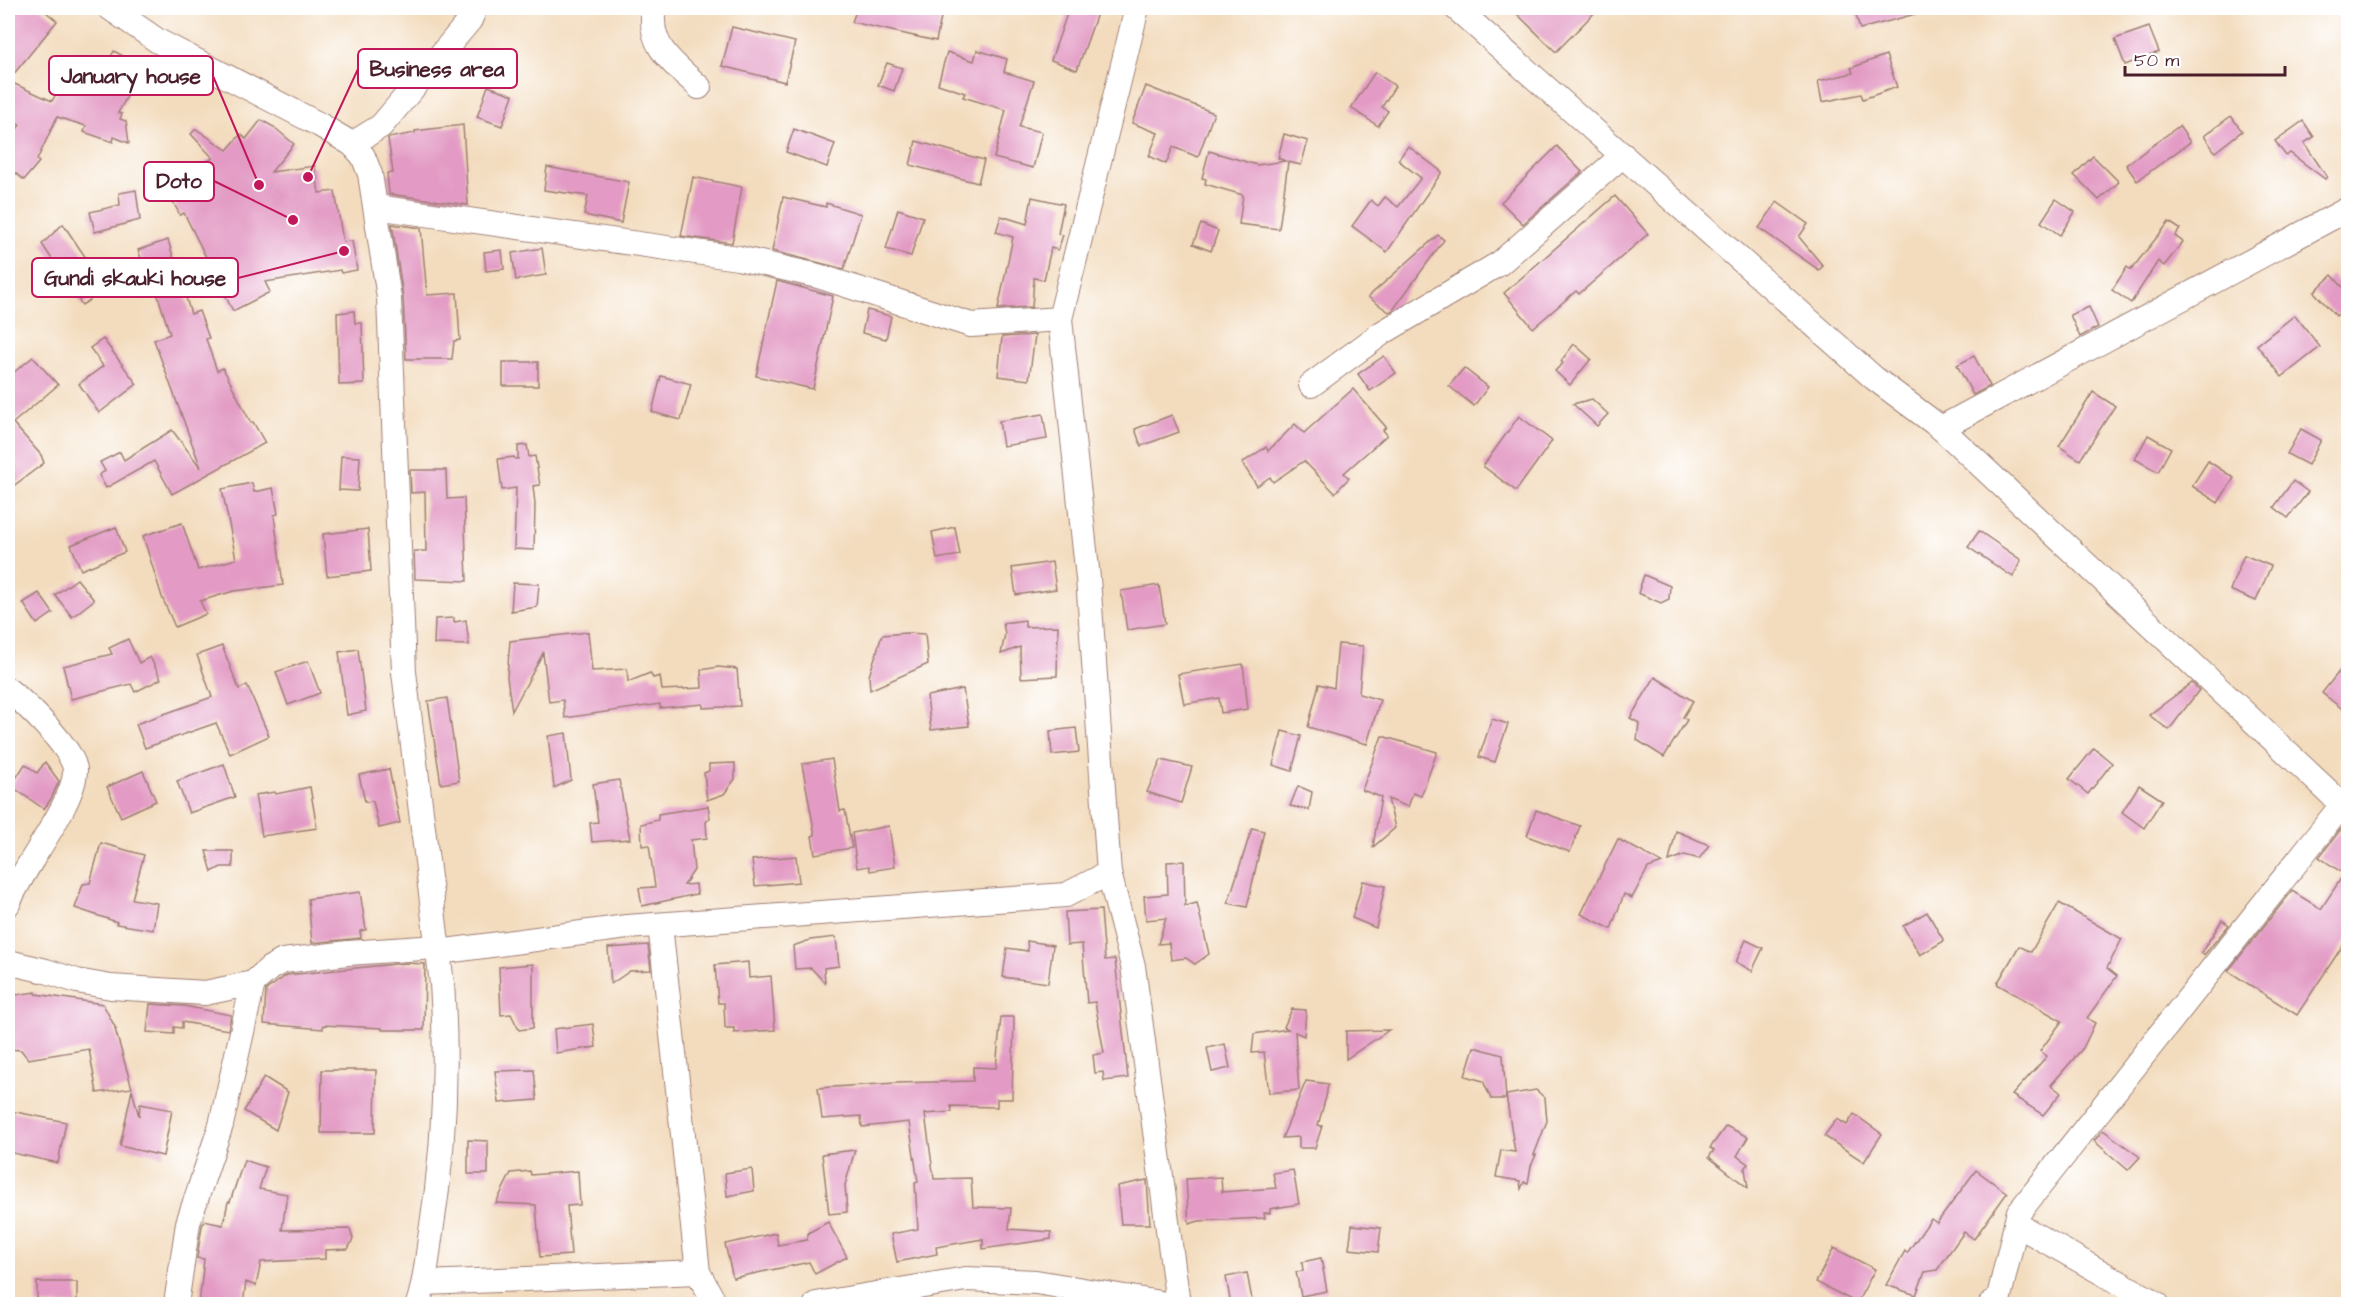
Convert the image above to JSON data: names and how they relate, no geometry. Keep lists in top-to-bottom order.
{
  "places": [
    "Business area",
    "January house",
    "Doto",
    "Gundi skauki house"
  ],
  "scale_bar": "50 m"
}
